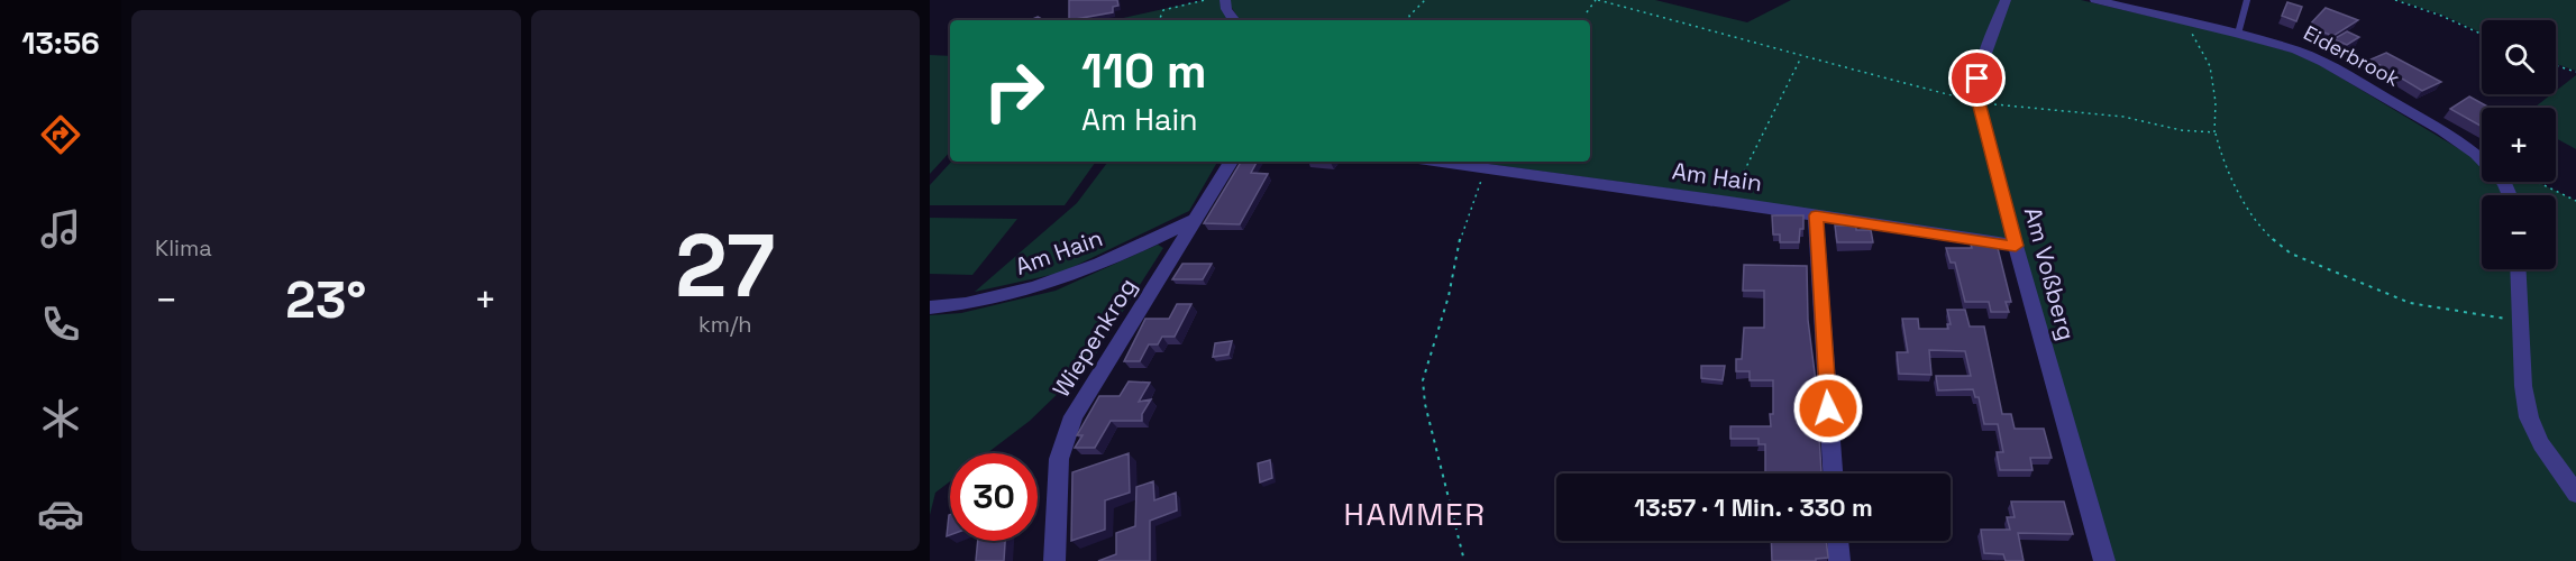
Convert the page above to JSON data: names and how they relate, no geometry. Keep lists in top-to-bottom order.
{
  "streets": {
    "street": [
      "Eiderbrook",
      "Am Hain",
      "Am Voßberg",
      "Wiepenkrog"
    ]
  },
  "crossings": [
    ["Am Hain", "Am Voßberg"],
    ["Am Hain", "Wiepenkrog"]
  ],
  "districts": ["HAMMER"],
  "page": {
    "tabs": "13:56",
    "tile": [
      "Klima",
      ["27", "km/h"]
    ],
    "map_buttons": ["+", "−"],
    "turn": ["110 m", "Am Hain"],
    "heat": ["−", "23°", "+"],
    "limit": "30",
    "trip": "13:57 · 1 Min. · 330 m"
  }
}
